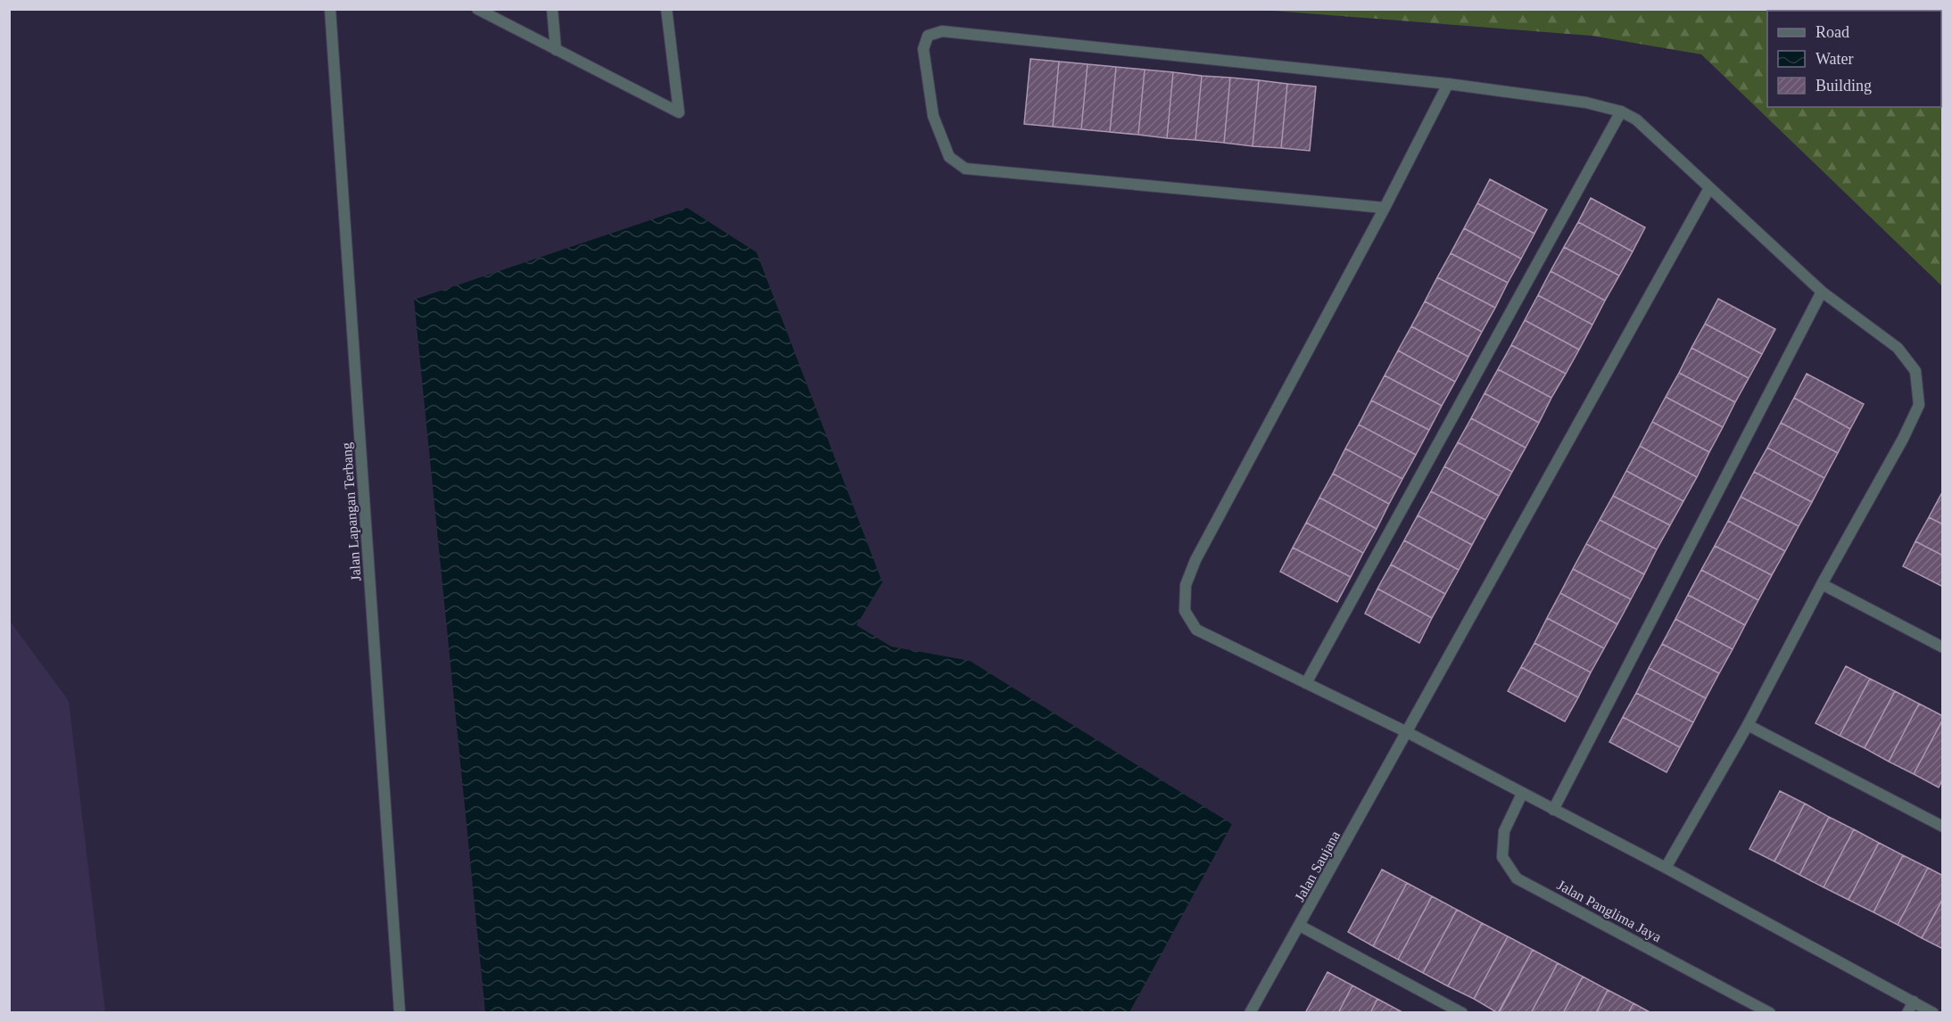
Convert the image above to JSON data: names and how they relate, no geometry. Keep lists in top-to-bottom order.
{
  "streets": {
    "street": ["Jalan Lapangan Terbang", "Jalan Saujana", "Jalan Panglima Jaya"]
  },
  "legend": ["Road", "Water", "Building"]
}
